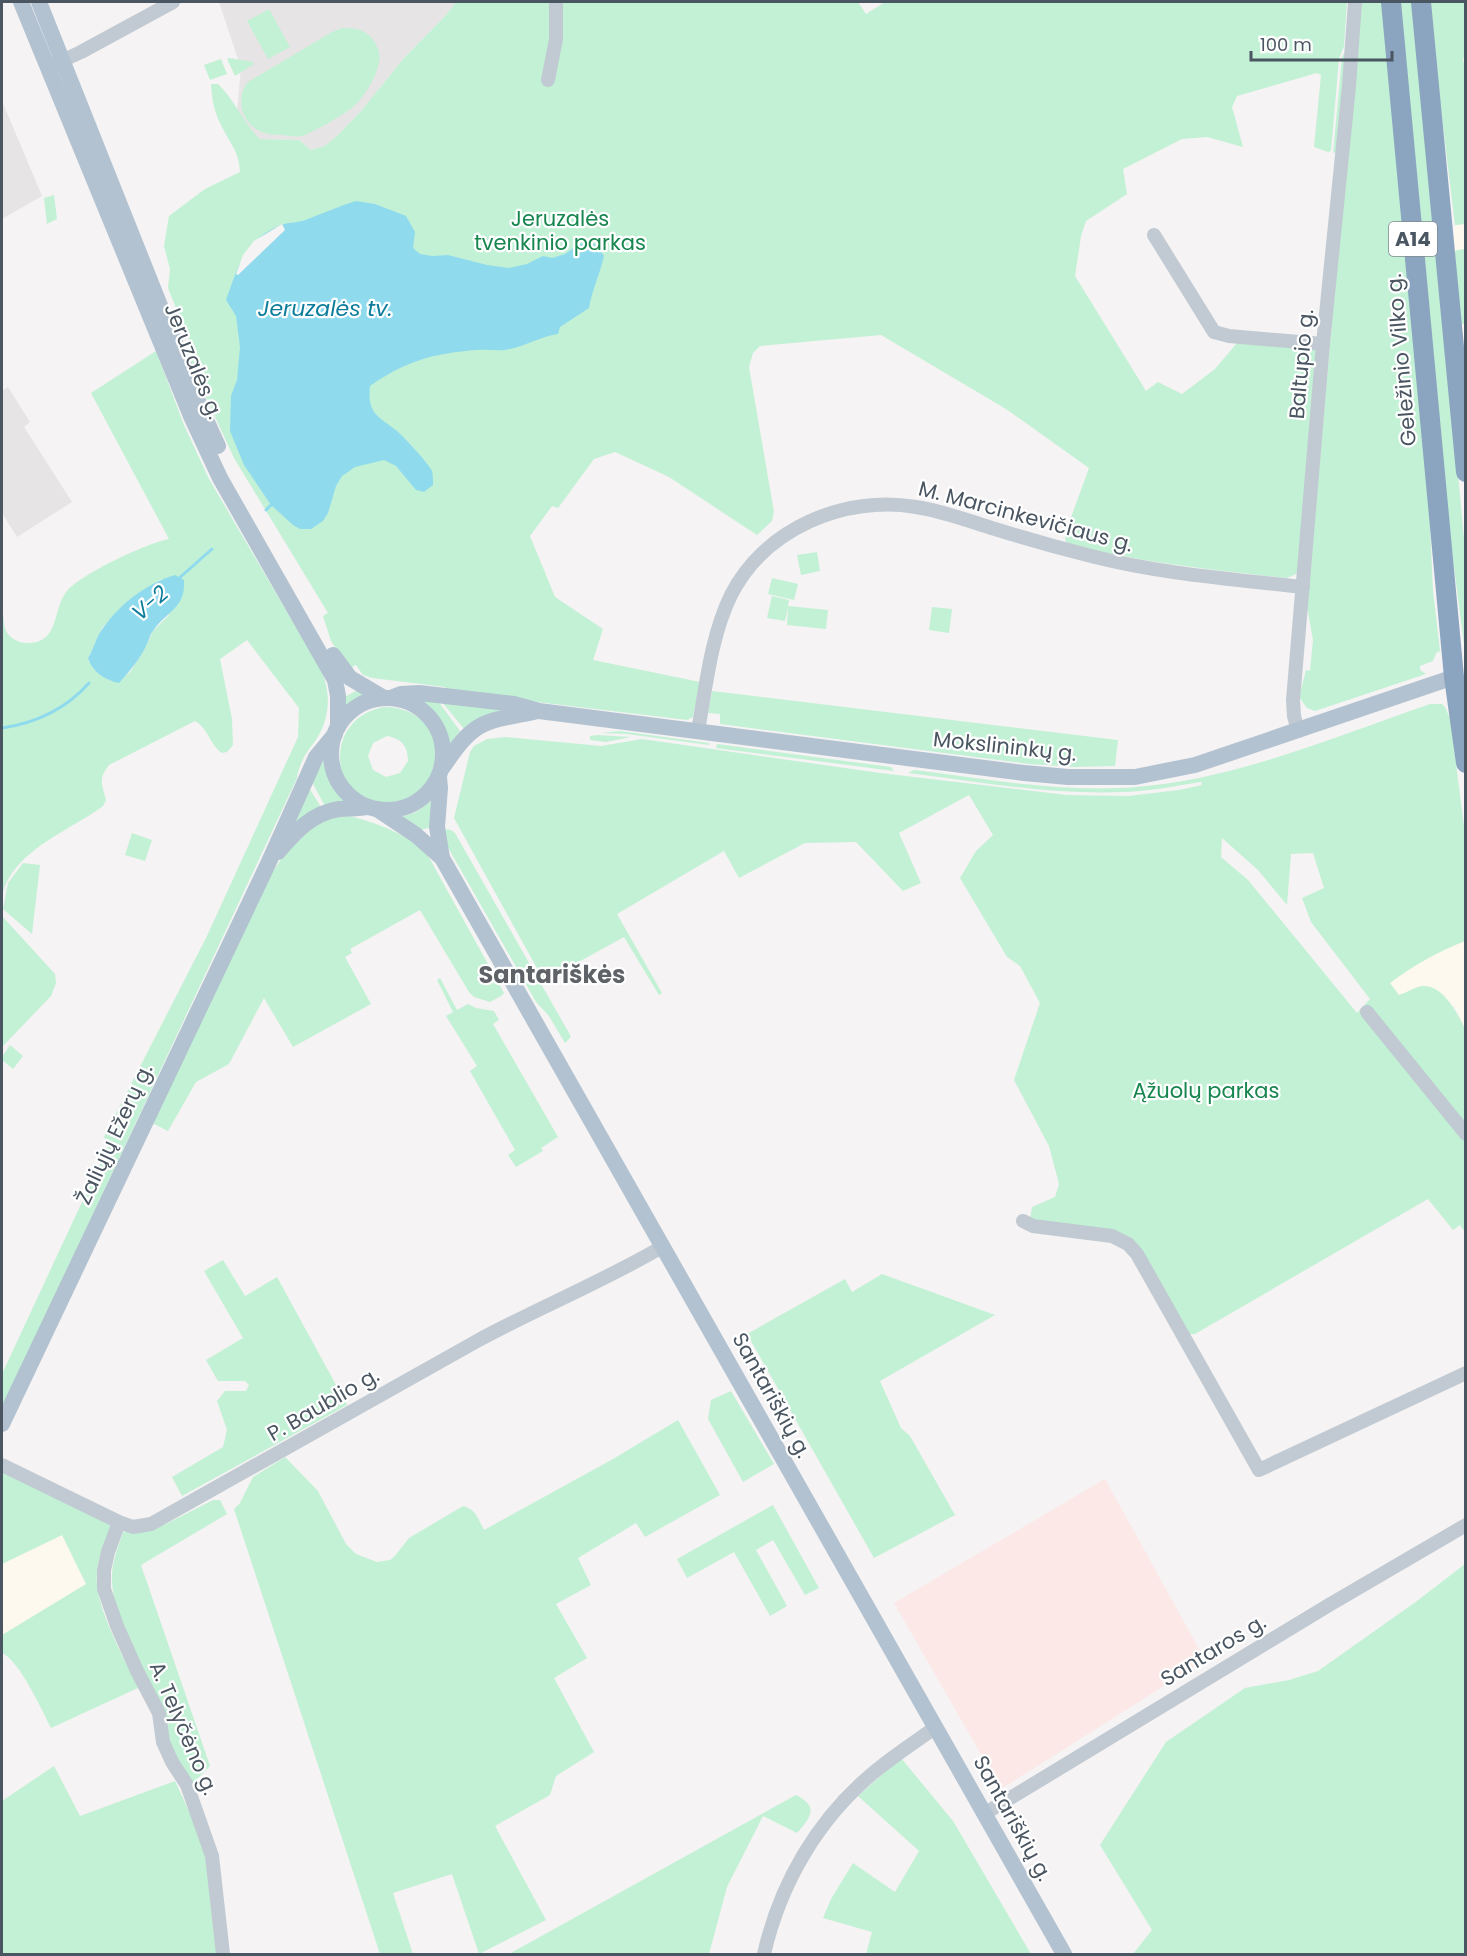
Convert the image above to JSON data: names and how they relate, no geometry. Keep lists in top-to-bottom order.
{
  "streets": {
    "highway": ["A14", "Geležinio Vilko g."],
    "main road": [
      "Jeruzalės g.",
      "Mokslininkų g.",
      "Žaliųjų Ežerų g.",
      "Santariškių g."
    ],
    "street": [
      "Baltupio g.",
      "M. Marcinkevičiaus g.",
      "P. Baublio g.",
      "Santaros g.",
      "A. Telyčėno g."
    ]
  },
  "crossings": [
    ["A14", "Geležinio Vilko g."],
    ["A14", "Mokslininkų g."],
    ["Geležinio Vilko g.", "Mokslininkų g."],
    ["Jeruzalės g.", "Mokslininkų g."],
    ["Jeruzalės g.", "Žaliųjų Ežerų g."],
    ["Jeruzalės g.", "Santariškių g."],
    ["Baltupio g.", "M. Marcinkevičiaus g."],
    ["Baltupio g.", "Mokslininkų g."],
    ["M. Marcinkevičiaus g.", "Mokslininkų g."],
    ["Mokslininkų g.", "Žaliųjų Ežerų g."],
    ["Mokslininkų g.", "Santariškių g."],
    ["Žaliųjų Ežerų g.", "Santariškių g."],
    ["Santariškių g.", "P. Baublio g."],
    ["Santariškių g.", "Santaros g."],
    ["P. Baublio g.", "A. Telyčėno g."]
  ],
  "districts": ["Santariškės"],
  "water": ["Jeruzalės tv.", "V-2"],
  "parks": ["Jeruzalės tvenkinio parkas", "Ąžuolų parkas"],
  "scale_bar": "100 m"
}
